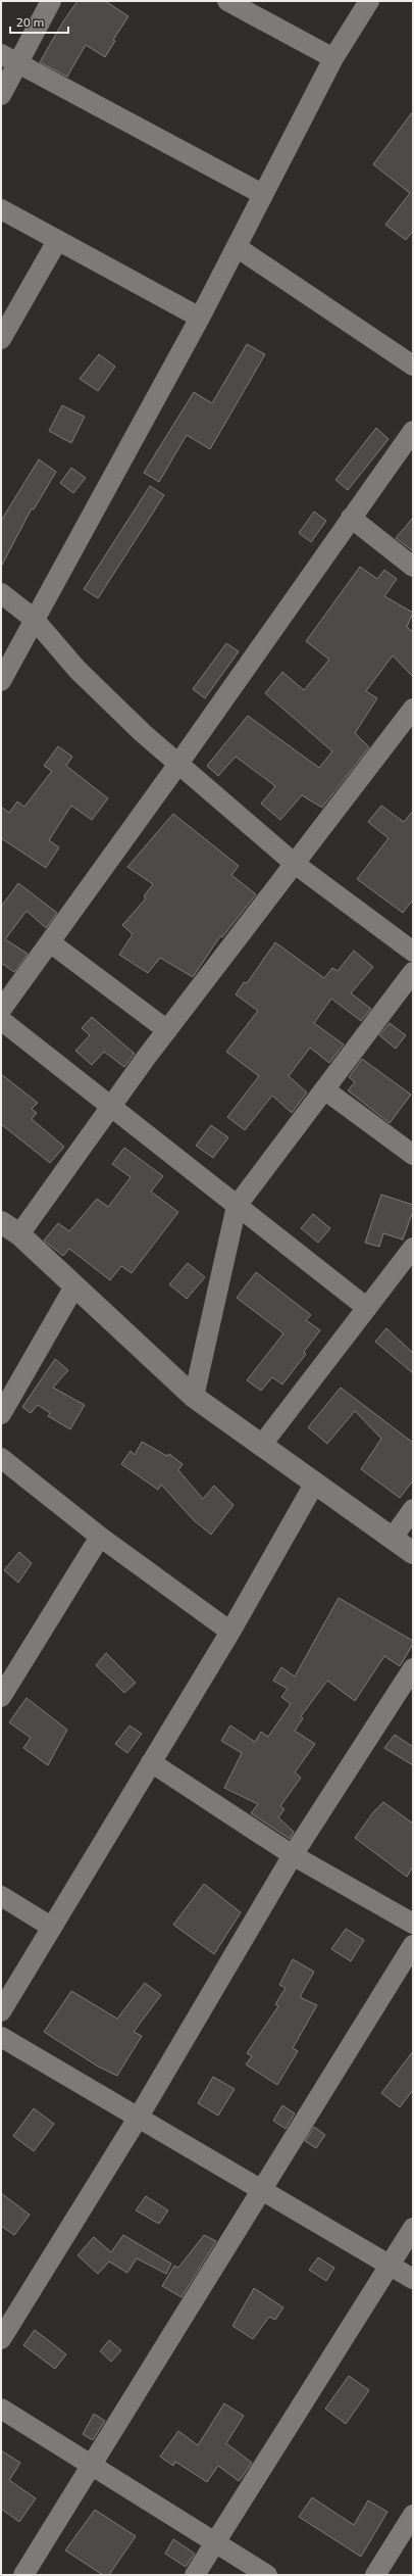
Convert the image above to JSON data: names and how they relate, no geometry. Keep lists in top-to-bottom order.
{
  "scale_bar": "20 m"
}
